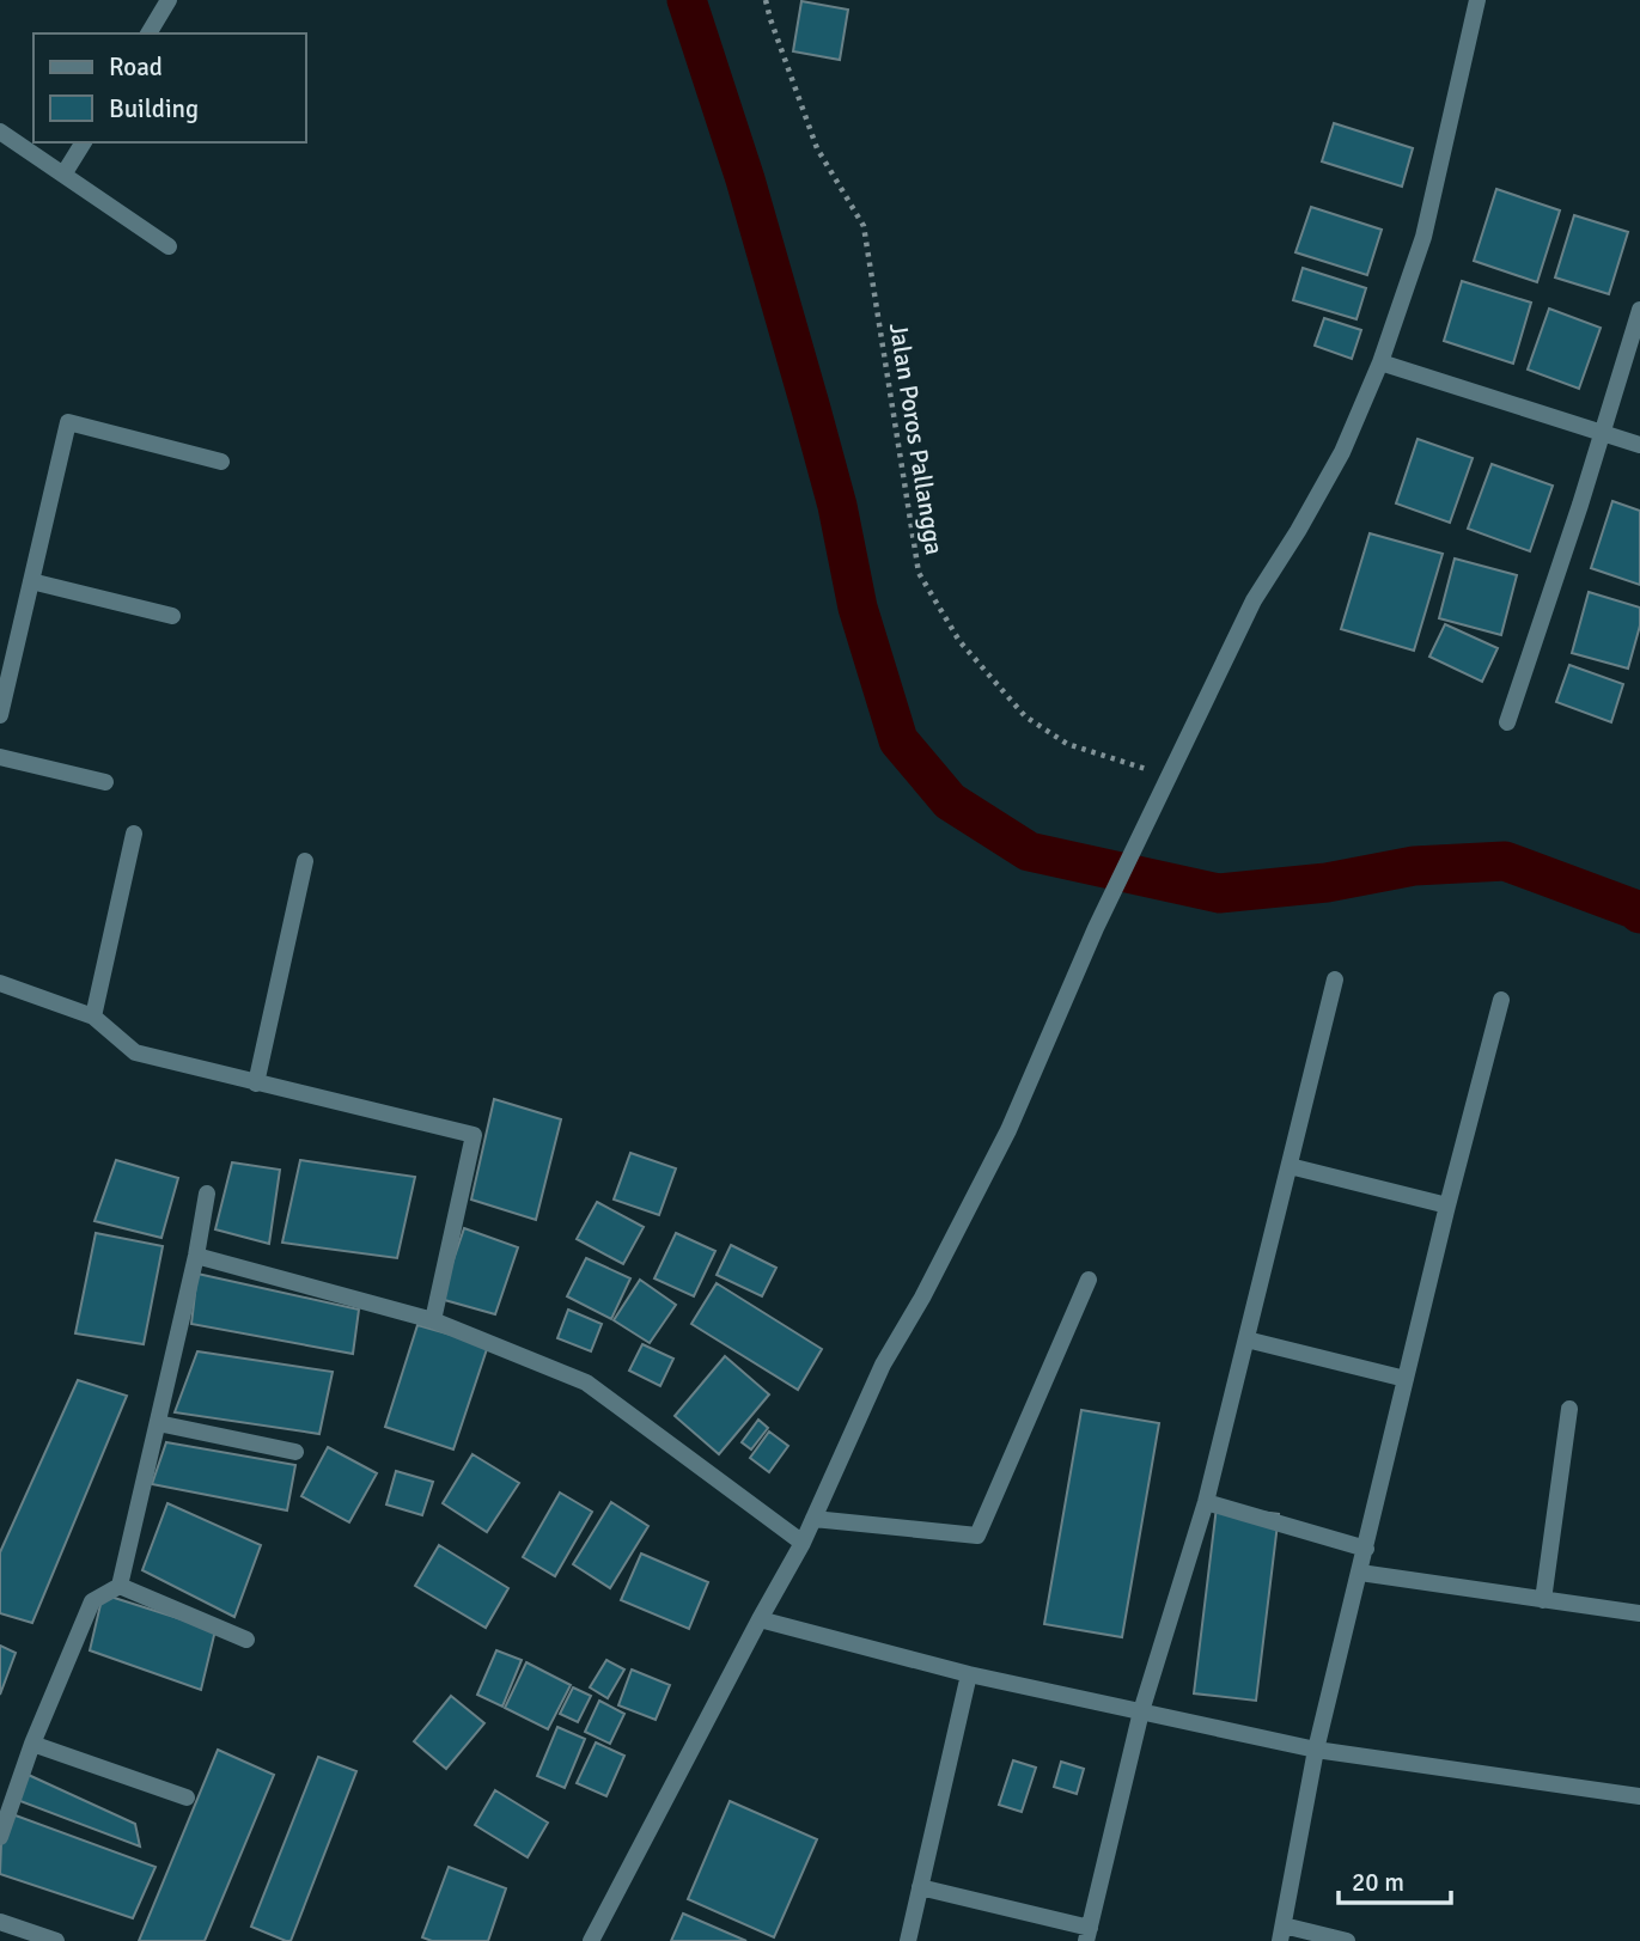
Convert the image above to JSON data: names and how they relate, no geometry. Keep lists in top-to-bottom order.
{
  "streets": {
    "path": ["Jalan Poros Pallangga"]
  },
  "legend": ["Road", "Building"],
  "scale_bar": "20 m"
}
